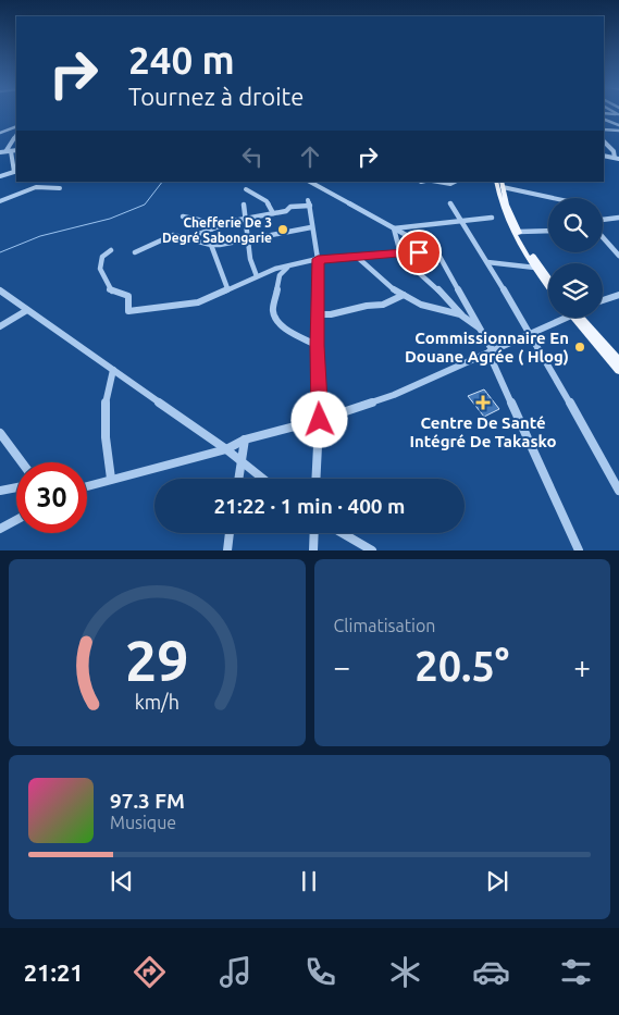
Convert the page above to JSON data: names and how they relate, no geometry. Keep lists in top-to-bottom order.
{
  "places": {
    "other": ["Chefferie De 3 Degré Sabongarie", "Commissionnaire En Douane Agrée ( Hlog)"],
    "health": ["Centre De Santé Intégré De Takasko"]
  },
  "page": {
    "turn": ["240 m", "Tournez à droite"],
    "limit": "30",
    "trip": "21:22 · 1 min · 400 m",
    "tile": "Climatisation",
    "heat": ["−", "20.5°", "+"],
    "song": ["97.3 FM", "Musique"],
    "tabs": "21:21",
    "gauge": ["29", "km/h"]
  }
}
